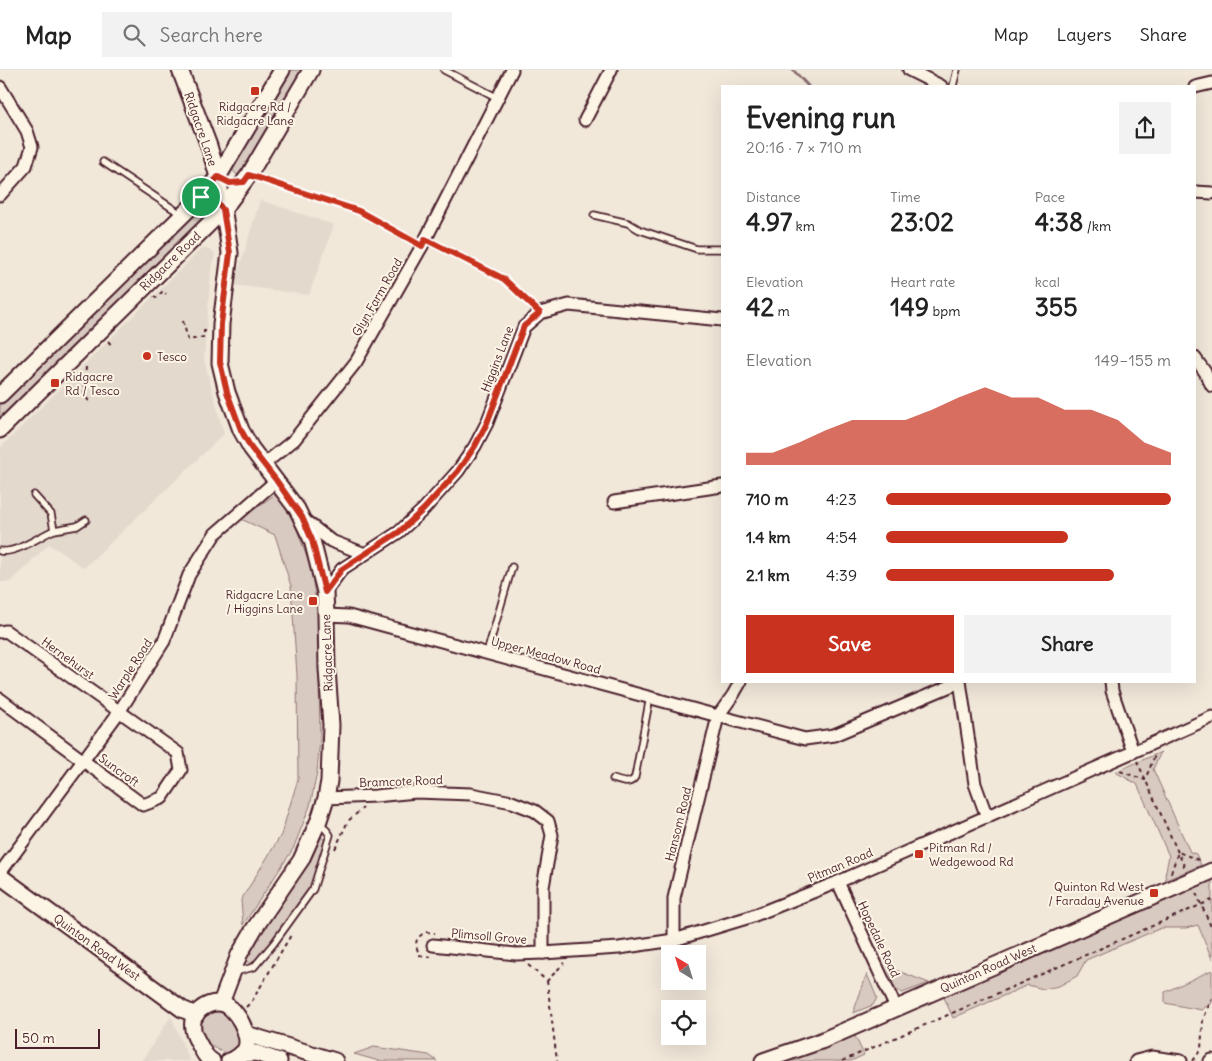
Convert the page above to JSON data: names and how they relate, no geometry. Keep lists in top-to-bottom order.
{
  "streets": {
    "street": [
      "Ridgacre Lane",
      "Ridgacre Road",
      "Glyn Farm Road",
      "Higgins Lane",
      "Upper Meadow Road",
      "Hernehurst",
      "Warple Road",
      "Suncroft",
      "Bramcote Road",
      "Hansom Road",
      "Pitman Road",
      "Plimsoll Grove",
      "Hopedale Road",
      "Quinton Road West"
    ]
  },
  "crossings": [
    ["Ridgacre Lane", "Ridgacre Road"],
    ["Ridgacre Lane", "Glyn Farm Road"],
    ["Ridgacre Lane", "Higgins Lane"],
    ["Ridgacre Lane", "Upper Meadow Road"],
    ["Ridgacre Lane", "Warple Road"],
    ["Ridgacre Lane", "Bramcote Road"],
    ["Upper Meadow Road", "Hansom Road"],
    ["Hernehurst", "Warple Road"],
    ["Hernehurst", "Suncroft"],
    ["Warple Road", "Suncroft"],
    ["Warple Road", "Quinton Road West"],
    ["Bramcote Road", "Pitman Road"],
    ["Bramcote Road", "Plimsoll Grove"],
    ["Hansom Road", "Pitman Road"],
    ["Pitman Road", "Plimsoll Grove"],
    ["Pitman Road", "Hopedale Road"],
    ["Hopedale Road", "Quinton Road West"]
  ],
  "places": {
    "transit": [
      "Ridgacre Rd / Ridgacre Lane",
      "Ridgacre Rd / Tesco",
      "Ridgacre Lane / Higgins Lane",
      "Pitman Rd / Wedgewood Rd",
      "Quinton Rd West / Faraday Avenue"
    ],
    "other": ["Tesco"]
  },
  "scale_bar": "50 m",
  "north": "top left",
  "page": {
    "header": "Map",
    "search": "Search here",
    "nav": ["Map", "Layers", "Share"],
    "heading": ["Evening run", "20:16 · 7 × 710 m"],
    "stats": [
      ["Distance", "4.97 km"],
      ["Time", "23:02"],
      ["Pace", "4:38 /km"],
      ["Elevation", "42 m"],
      ["Heart rate", "149 bpm"],
      ["kcal", "355"]
    ],
    "chart": ["Elevation", "149–155 m"],
    "list": [
      {
        "name": "710 m",
        "note": "4:23"
      },
      {
        "name": "1.4 km",
        "note": "4:54"
      },
      {
        "name": "2.1 km",
        "note": "4:39"
      }
    ],
    "buttons": ["Save", "Share"],
    "scale": "50 m"
  }
}
